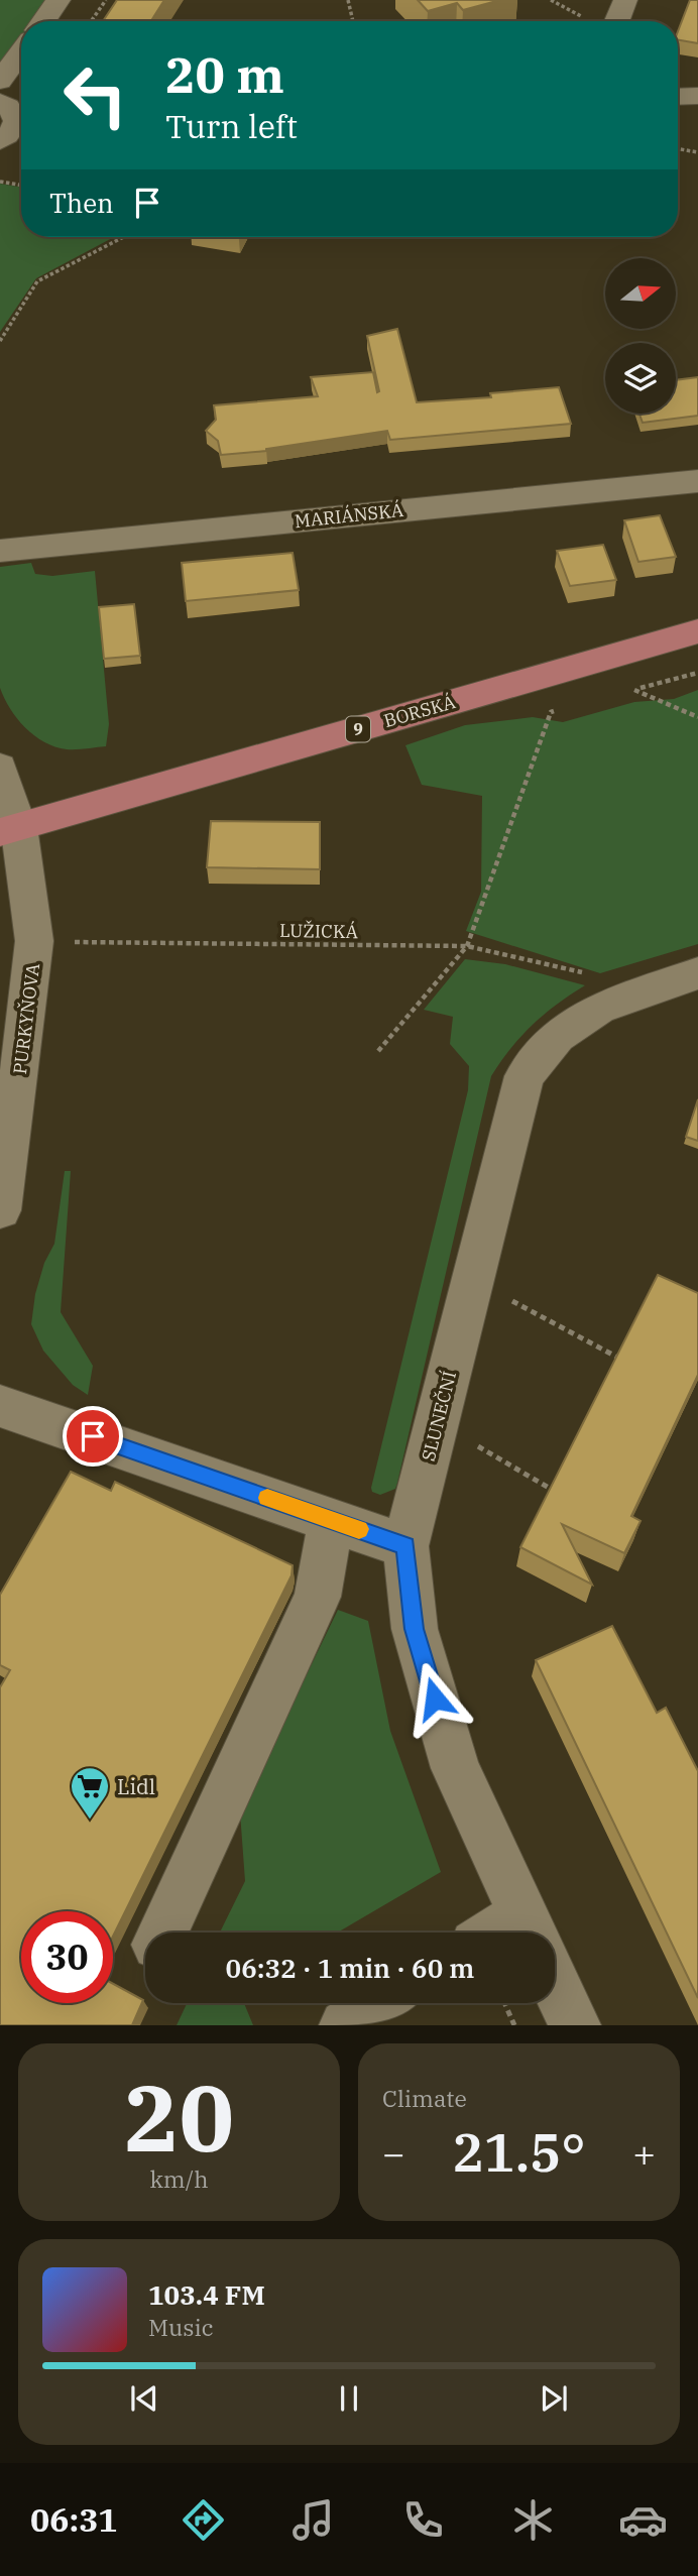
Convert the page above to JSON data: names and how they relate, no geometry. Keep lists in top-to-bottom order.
{
  "streets": {
    "main road": ["BORSKÁ", "9"],
    "street": ["MARIÁNSKÁ", "PURKYŇOVA", "SLUNEČNÍ"],
    "path": ["LUŽICKÁ"]
  },
  "crossings": [
    ["BORSKÁ", "PURKYŇOVA"],
    ["LUŽICKÁ", "PURKYŇOVA"]
  ],
  "places": {
    "supermarket": ["Lidl"]
  },
  "north": "right",
  "page": {
    "turn": ["20 m", "Turn left"],
    "then": "Then",
    "limit": "30",
    "trip": "06:32 · 1 min · 60 m",
    "tile": [
      ["20", "km/h"],
      "Climate"
    ],
    "heat": ["−", "21.5°", "+"],
    "song": ["103.4 FM", "Music"],
    "tabs": "06:31"
  }
}
